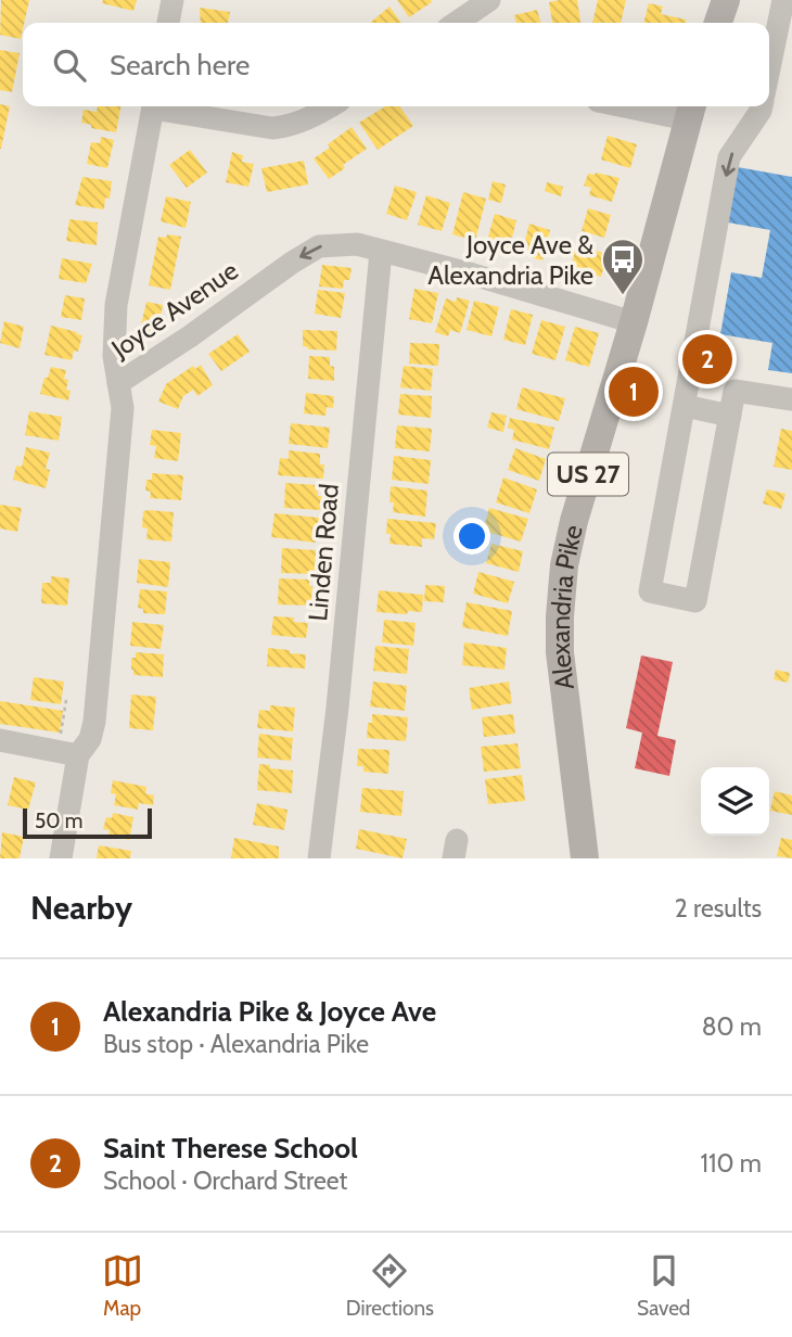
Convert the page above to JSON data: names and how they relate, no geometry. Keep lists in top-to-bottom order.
{
  "streets": {
    "main road": ["US 27", "Alexandria Pike"],
    "street": ["Joyce Avenue", "Linden Road"]
  },
  "crossings": [
    ["Joyce Avenue", "Linden Road"],
    ["Joyce Avenue", "Alexandria Pike"]
  ],
  "places": {
    "bus stop": ["Joyce Ave & Alexandria Pike"]
  },
  "scale_bar": "50 m",
  "page": {
    "search": "Search here",
    "pins": ["2", "1"],
    "scale": "50 m",
    "heading": ["Nearby", "2 results"],
    "list": [
      {
        "mark": "1",
        "name": "Alexandria Pike & Joyce Ave",
        "note": "Bus stop · Alexandria Pike",
        "value": "80 m"
      },
      {
        "mark": "2",
        "name": "Saint Therese School",
        "note": "School · Orchard Street",
        "value": "110 m"
      }
    ],
    "nav": ["Map", "Directions", "Saved"]
  }
}
